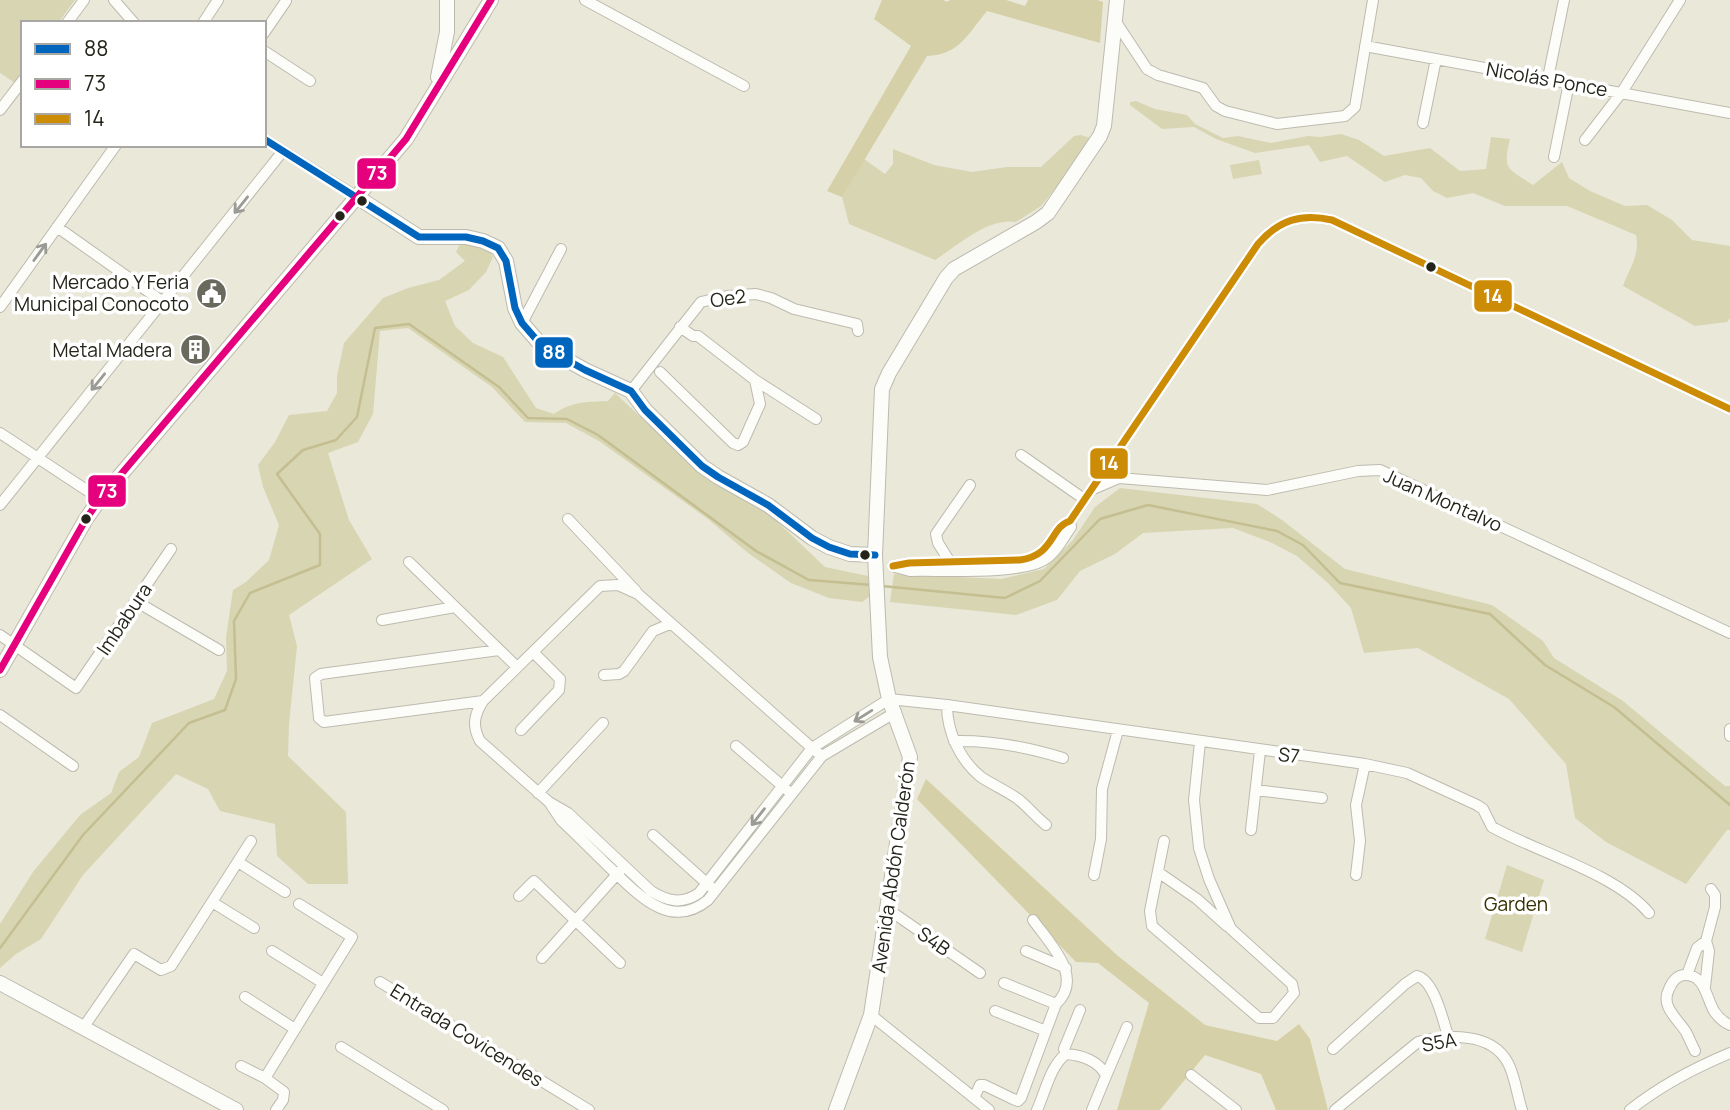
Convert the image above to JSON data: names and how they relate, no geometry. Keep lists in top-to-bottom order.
{
  "streets": {
    "street": [
      "Nicolás Ponce",
      "Oe2",
      "Juan Montalvo",
      "Imbabura",
      "S7",
      "Avenida Abdón Calderón",
      "S4B",
      "Entrada Covicendes",
      "S5A"
    ]
  },
  "crossings": [
    ["S7", "Avenida Abdón Calderón"],
    ["Avenida Abdón Calderón", "S4B"]
  ],
  "parks": ["Garden"],
  "places": {
    "public building": ["Mercado Y Feria Municipal Conocoto"],
    "building": ["Metal Madera"]
  },
  "lines": ["transit line 73", "transit line 88", "transit line 14"],
  "legend": ["88", "73", "14"]
}
